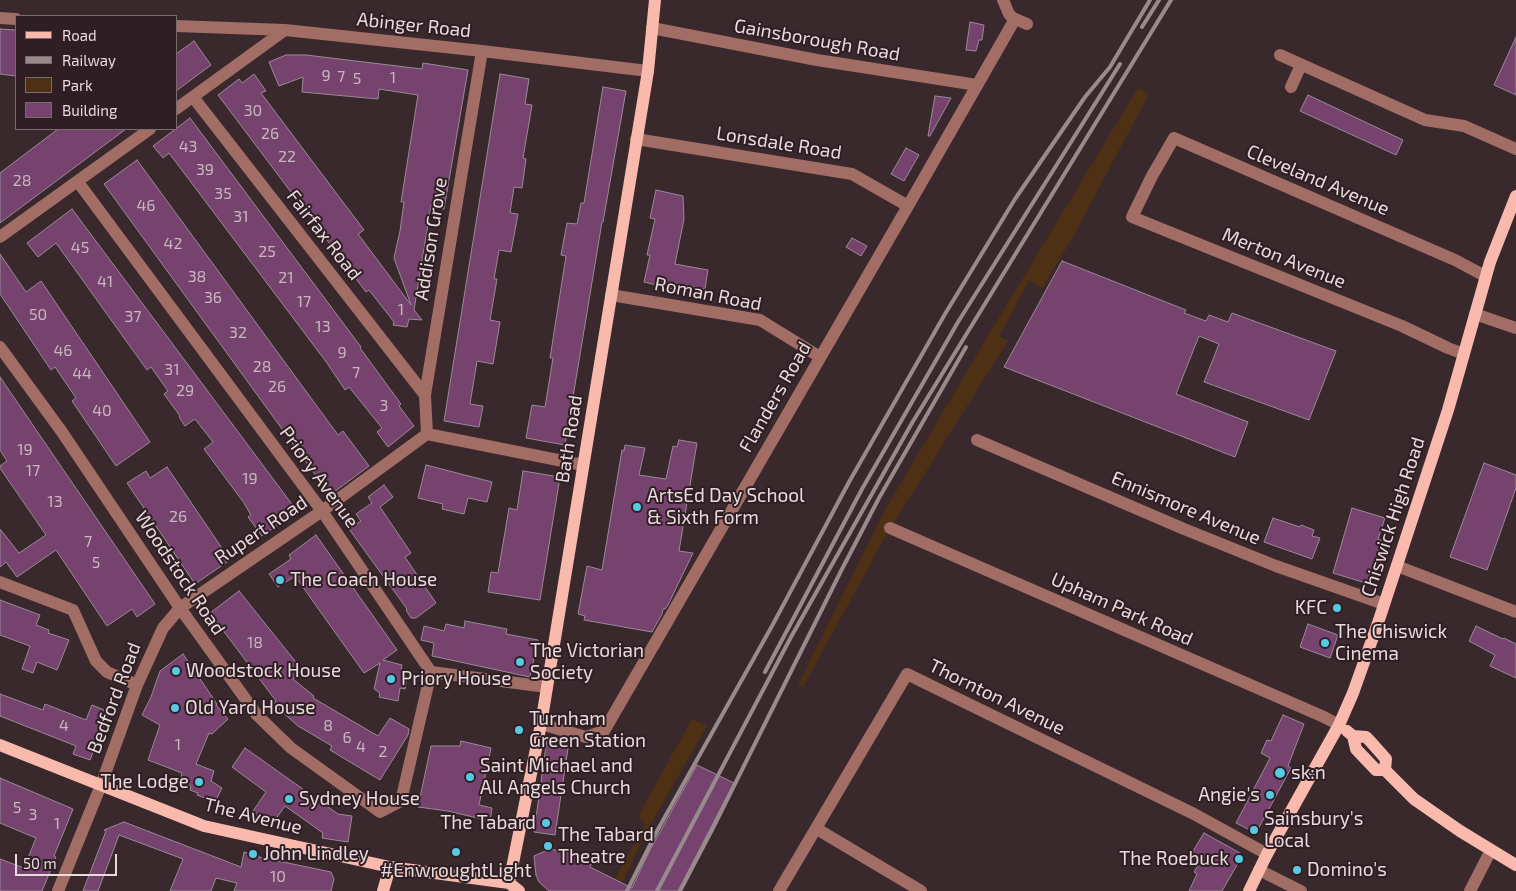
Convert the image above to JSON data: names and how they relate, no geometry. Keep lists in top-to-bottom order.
{
  "streets": {
    "main road": ["Bath Road", "Chiswick High Road", "The Avenue"],
    "street": [
      "Abinger Road",
      "Gainsborough Road",
      "Lonsdale Road",
      "Cleveland Avenue",
      "Fairfax Road",
      "Addison Grove",
      "Merton Avenue",
      "Roman Road",
      "Flanders Road",
      "Priory Avenue",
      "Ennismore Avenue",
      "Rupert Road",
      "Woodstock Road",
      "Upham Park Road",
      "Thornton Avenue",
      "Bedford Road"
    ]
  },
  "crossings": [
    ["Abinger Road", "Addison Grove"],
    ["Abinger Road", "Bath Road"],
    ["Gainsborough Road", "Flanders Road"],
    ["Gainsborough Road", "Bath Road"],
    ["Lonsdale Road", "Flanders Road"],
    ["Lonsdale Road", "Bath Road"],
    ["Cleveland Avenue", "Merton Avenue"],
    ["Cleveland Avenue", "Chiswick High Road"],
    ["Fairfax Road", "Addison Grove"],
    ["Addison Grove", "Rupert Road"],
    ["Merton Avenue", "Chiswick High Road"],
    ["Roman Road", "Flanders Road"],
    ["Roman Road", "Bath Road"],
    ["Flanders Road", "Bath Road"],
    ["Bath Road", "The Avenue"],
    ["Priory Avenue", "Rupert Road"],
    ["Priory Avenue", "Woodstock Road"],
    ["Ennismore Avenue", "Chiswick High Road"],
    ["Chiswick High Road", "Upham Park Road"],
    ["Chiswick High Road", "Thornton Avenue"],
    ["Rupert Road", "Woodstock Road"],
    ["Rupert Road", "Bedford Road"],
    ["Woodstock Road", "Bedford Road"],
    ["Bedford Road", "The Avenue"]
  ],
  "places": [
    "ArtsEd Day School & Sixth Form",
    "The Coach House",
    "KFC",
    "The Chiswick Cinema",
    "The Victorian Society",
    "Woodstock House",
    "Priory House",
    "Old Yard House",
    "Turnham Green Station",
    "sk:n",
    "Saint Michael and All Angels Church",
    "The Lodge",
    "Angie's",
    "Sydney House",
    "The Tabard",
    "Sainsbury's Local",
    "The Tabard Theatre",
    "#EnwroughtLight",
    "John Lindley",
    "The Roebuck",
    "Domino's"
  ],
  "house_numbers": [
    "9",
    "7",
    "1",
    "5",
    "30",
    "26",
    "43",
    "22",
    "39",
    "28",
    "35",
    "46",
    "31",
    "42",
    "45",
    "25",
    "38",
    "21",
    "41",
    "36",
    "17",
    "1",
    "50",
    "37",
    "13",
    "32",
    "46",
    "9",
    "28",
    "31",
    "7",
    "44",
    "26",
    "29",
    "3",
    "40",
    "19",
    "17",
    "19",
    "13",
    "26",
    "7",
    "5",
    "18",
    "4",
    "8",
    "6",
    "1",
    "4",
    "2",
    "5",
    "3",
    "1",
    "10"
  ],
  "legend": [
    "Road",
    "Railway",
    "Park",
    "Building"
  ],
  "scale_bar": "50 m"
}
